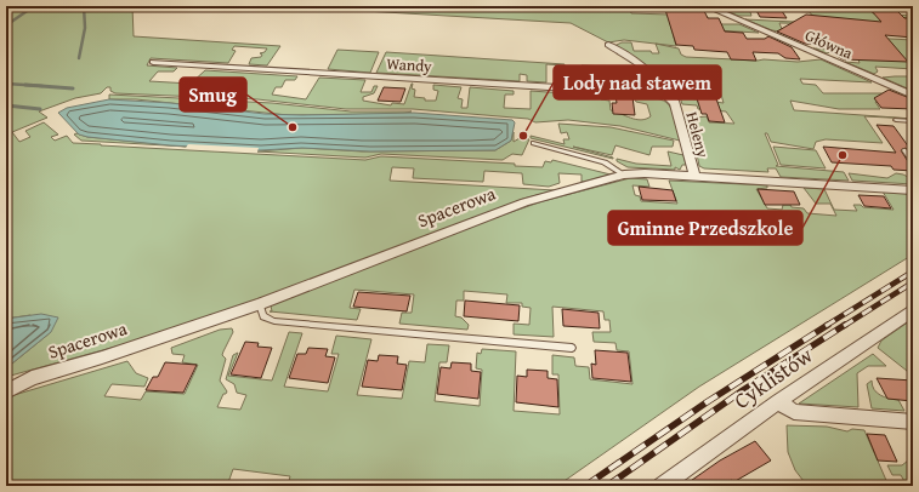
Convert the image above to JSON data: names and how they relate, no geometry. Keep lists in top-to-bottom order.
{
  "streets": {
    "street": [
      "Główna",
      "Wandy",
      "Heleny",
      "Spacerowa",
      "Cyklistów"
    ]
  },
  "crossings": [
    ["Wandy", "Heleny"],
    ["Heleny", "Spacerowa"]
  ],
  "places": ["Smug", "Lody nad stawem", "Gminne Przedszkole"]
}
